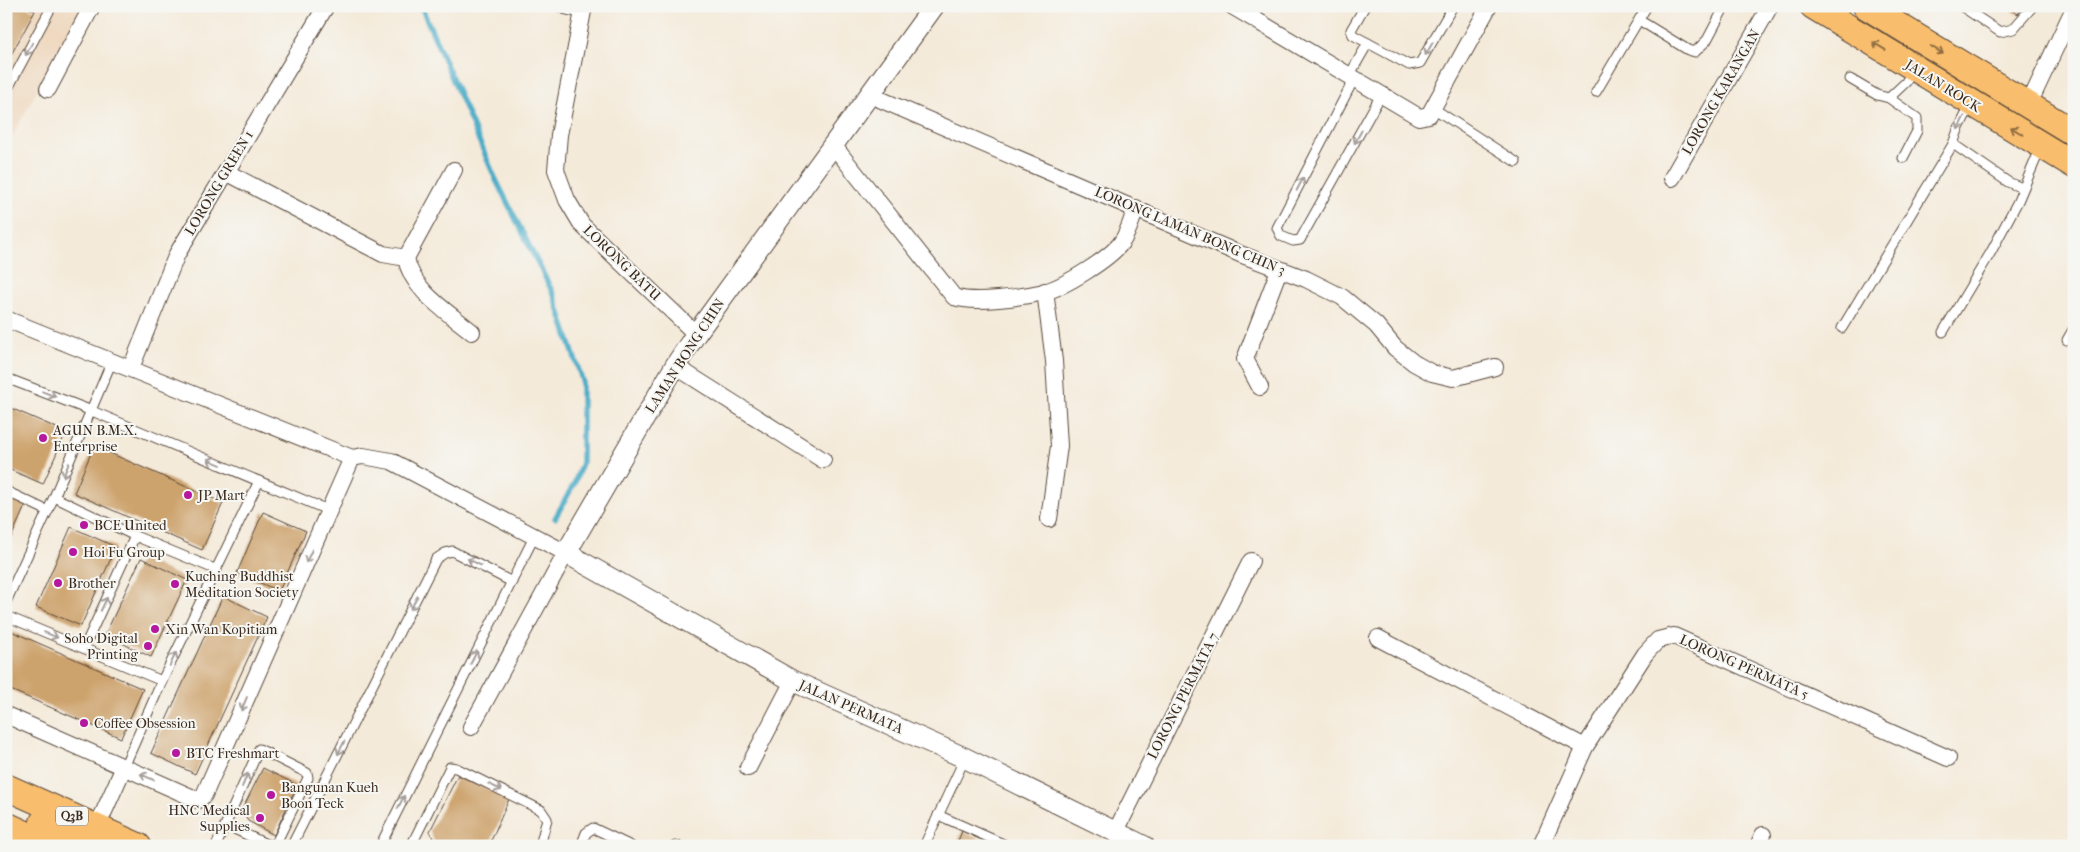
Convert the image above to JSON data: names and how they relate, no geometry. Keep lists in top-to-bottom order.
{
  "streets": {
    "main road": ["JALAN ROCK", "Q3B"],
    "street": [
      "LORONG KARANGAN",
      "LORONG GREEN 1",
      "LORONG LAMAN BONG CHIN 3",
      "LORONG BATU",
      "LAMAN BONG CHIN",
      "LORONG PERMATA 5",
      "LORONG PERMATA 7",
      "JALAN PERMATA"
    ]
  },
  "crossings": [
    ["LORONG LAMAN BONG CHIN 3", "LAMAN BONG CHIN"],
    ["LORONG BATU", "LAMAN BONG CHIN"],
    ["LAMAN BONG CHIN", "JALAN PERMATA"],
    ["LORONG PERMATA 7", "JALAN PERMATA"]
  ],
  "places": [
    "AGUN B.M.X. Enterprise",
    "JP Mart",
    "BCE United",
    "Hoi Fu Group",
    "Brother",
    "Kuching Buddhist Meditation Society",
    "Xin Wan Kopitiam",
    "Soho Digital Printing",
    "Coffee Obsession",
    "BTC Freshmart",
    "Bangunan Kueh Boon Teck",
    "HNC Medical Supplies"
  ]
}
